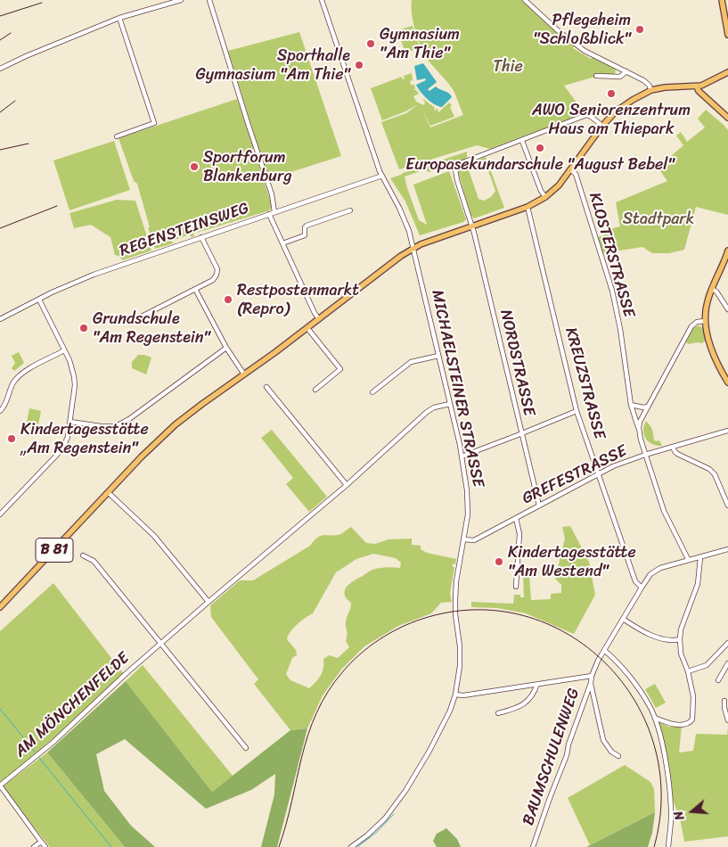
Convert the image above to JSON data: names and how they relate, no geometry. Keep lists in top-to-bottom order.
{
  "streets": {
    "main road": ["B 81"],
    "street": [
      "REGENSTEINSWEG",
      "KLOSTERSTRASSE",
      "NORDSTRASSE",
      "KREUZSTRASSE",
      "MICHAELSTEINER STRASSE",
      "GREFESTRASSE",
      "AM MÖNCHENFELDE",
      "BAUMSCHULENWEG"
    ]
  },
  "crossings": [
    ["REGENSTEINSWEG", "MICHAELSTEINER STRASSE"],
    ["KLOSTERSTRASSE", "GREFESTRASSE"],
    ["KLOSTERSTRASSE", "B 81"],
    ["KLOSTERSTRASSE", "BAUMSCHULENWEG"],
    ["NORDSTRASSE", "GREFESTRASSE"],
    ["NORDSTRASSE", "B 81"],
    ["KREUZSTRASSE", "GREFESTRASSE"],
    ["KREUZSTRASSE", "B 81"],
    ["KREUZSTRASSE", "BAUMSCHULENWEG"],
    ["MICHAELSTEINER STRASSE", "GREFESTRASSE"],
    ["MICHAELSTEINER STRASSE", "B 81"],
    ["MICHAELSTEINER STRASSE", "AM MÖNCHENFELDE"]
  ],
  "parks": ["Thie", "Stadtpark"],
  "places": [
    "Pflegeheim \"Schloßblick\"",
    "Gymnasium \"Am Thie\"",
    "Sporthalle Gymnasium \"Am Thie\"",
    "AWO Seniorenzentrum Haus am Thiepark",
    "Europasekundarschule \"August Bebel\"",
    "Sportforum Blankenburg",
    "Restpostenmarkt (Repro)",
    "Grundschule \"Am Regenstein\"",
    "Kindertagesstätte „Am Regenstein\"",
    "Kindertagesstätte \"Am Westend\""
  ],
  "north": "left"
}
